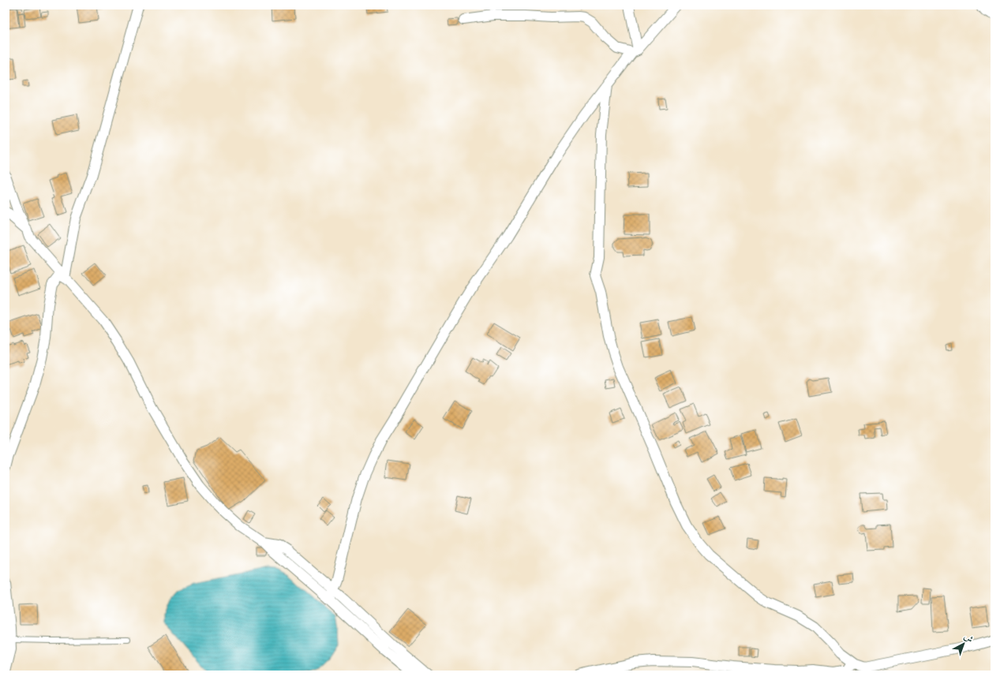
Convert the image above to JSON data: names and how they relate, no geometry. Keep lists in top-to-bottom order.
{
  "north": "top right"
}
